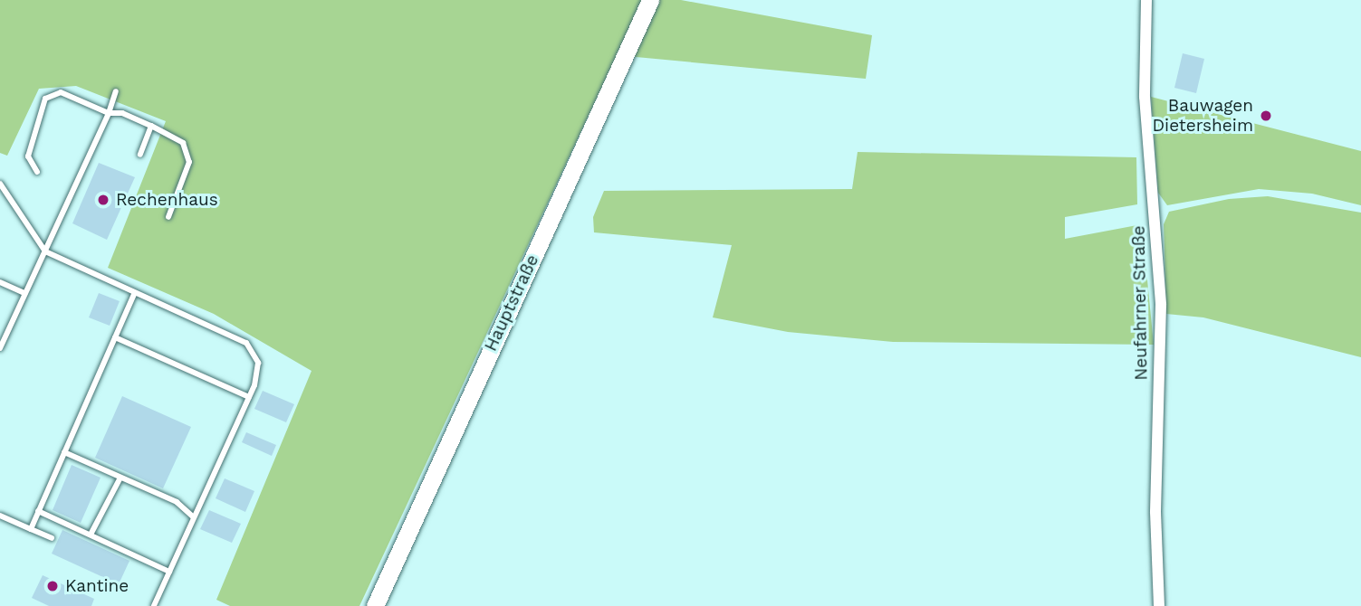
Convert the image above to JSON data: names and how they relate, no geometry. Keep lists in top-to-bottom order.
{
  "streets": {
    "main road": ["Hauptstraße"],
    "street": ["Neufahrner Straße"]
  },
  "places": ["Bauwagen Dietersheim", "Rechenhaus", "Kantine"]
}
